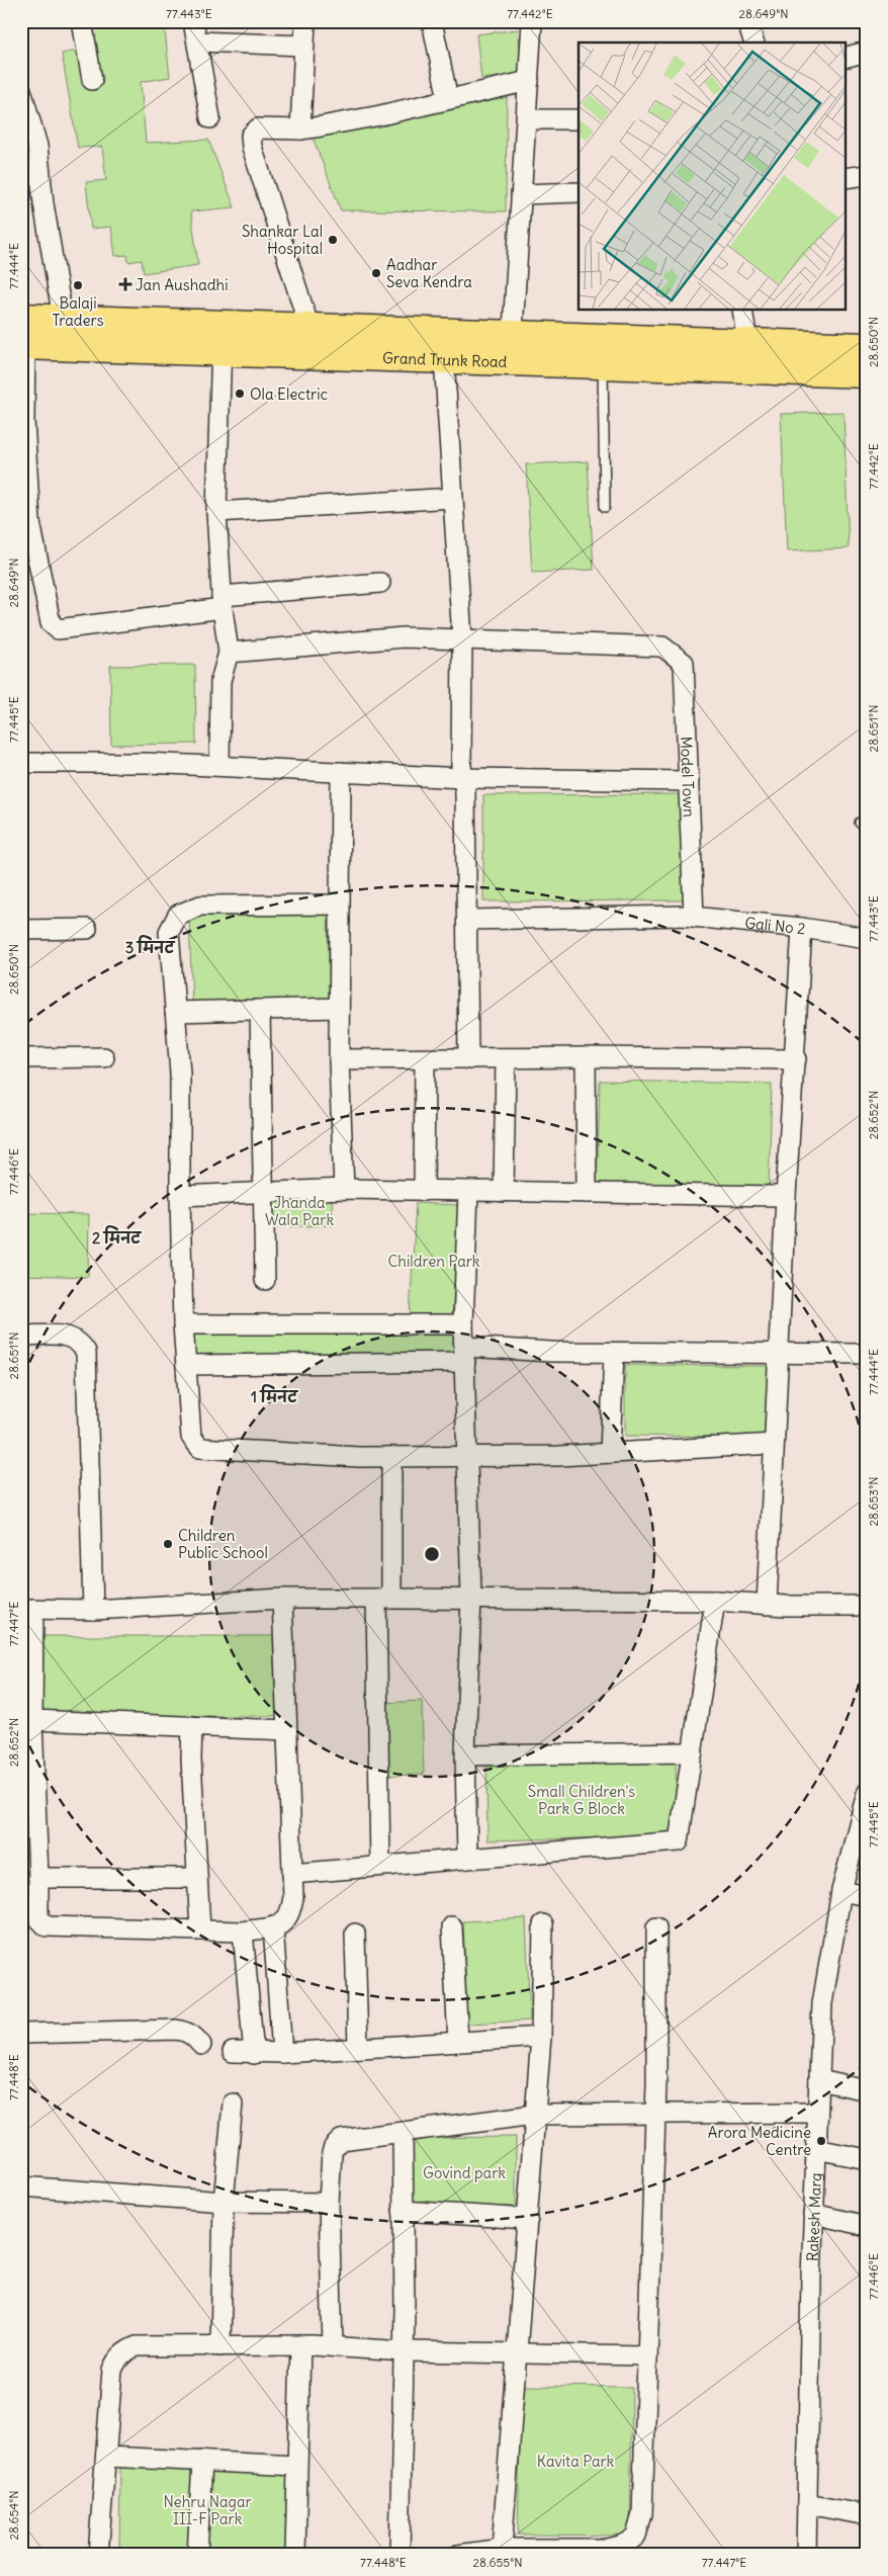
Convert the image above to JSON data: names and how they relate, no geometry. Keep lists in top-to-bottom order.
{
  "streets": {
    "highway": ["Grand Trunk Road"],
    "street": ["Model Town", "Gali No 2", "Rakesh Marg"]
  },
  "crossings": [
    ["Model Town", "Gali No 2"]
  ],
  "parks": [
    "Jhanda Wala Park",
    "Children Park",
    "Small Children's Park G Block",
    "Govind park",
    "Kavita Park",
    "Nehru Nagar III-F Park"
  ],
  "places": {
    "other": [
      "Shankar Lal Hospital",
      "Aadhar Seva Kendra",
      "Balaji Traders",
      "Ola Electric",
      "Children Public School",
      "Arora Medicine Centre"
    ],
    "health": ["Jan Aushadhi"]
  },
  "coordinates": [
    "77.443°E",
    "77.442°E",
    "28.649°N",
    "77.444°E",
    "28.650°N",
    "77.445°E",
    "28.651°N",
    "28.652°N",
    "77.446°E",
    "28.653°N",
    "77.447°E",
    "77.448°E",
    "28.654°N",
    "28.655°N"
  ],
  "rings": ["3 मिनट", "2 मिनट", "1 मिनट"]
}
